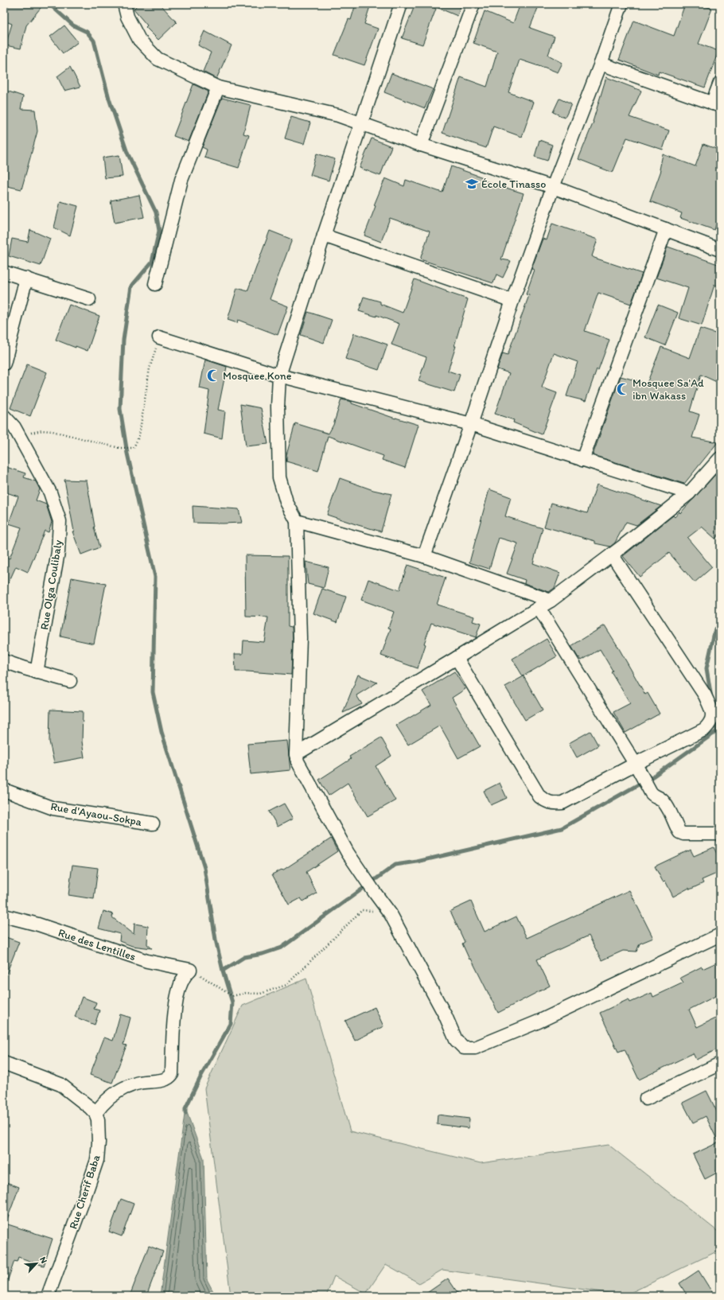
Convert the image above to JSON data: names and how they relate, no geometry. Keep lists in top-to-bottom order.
{
  "streets": {
    "street": [
      "Rue Olga Coulibaly",
      "Rue d'Ayaou-Sokpa",
      "Rue des Lentilles",
      "Rue Cherif Baba"
    ]
  },
  "places": {
    "school or university": ["École Tinasso"],
    "mosque": ["Mosquee Kone", "Mosquee Sa'Ad ibn Wakass"]
  },
  "north": "top right"
}
